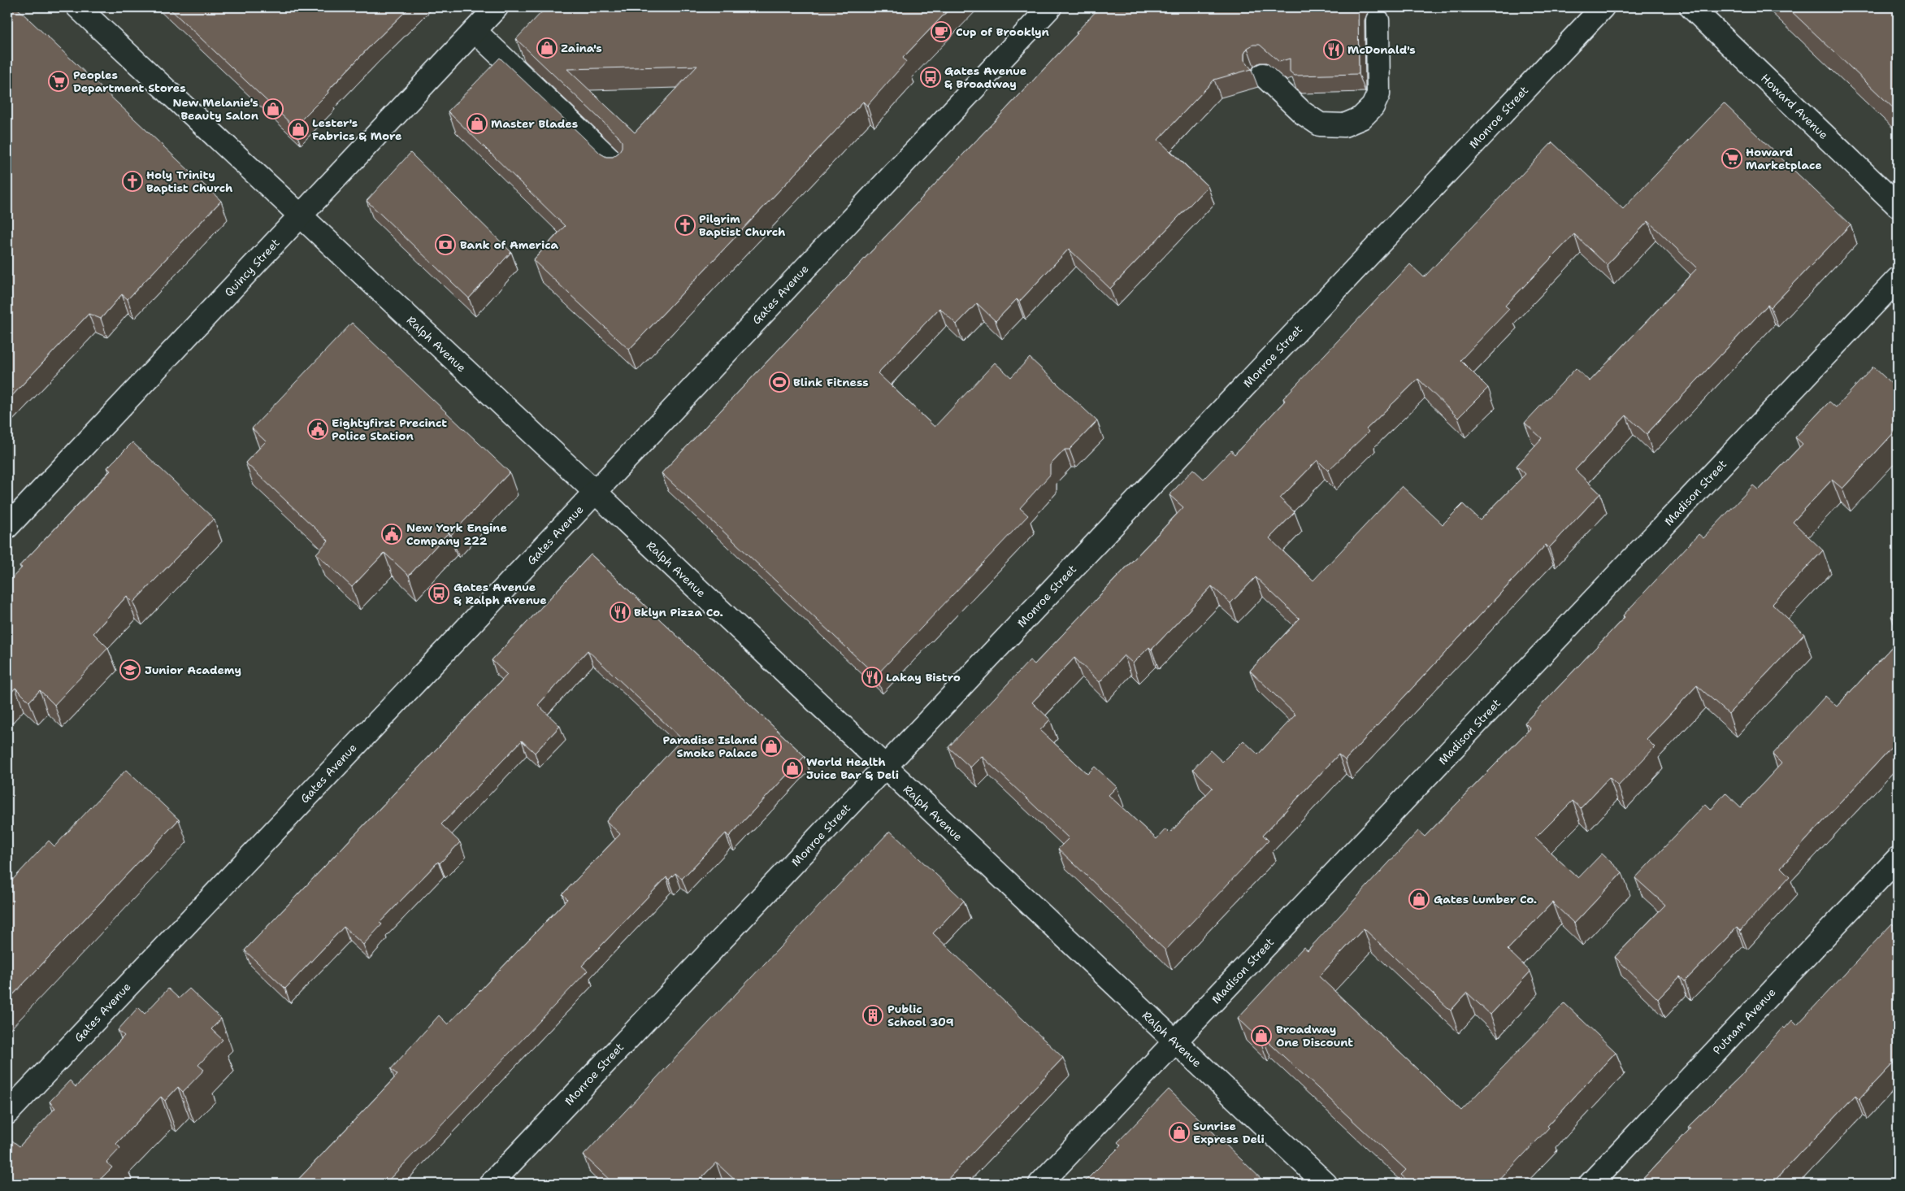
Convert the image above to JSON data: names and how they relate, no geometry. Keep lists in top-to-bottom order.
{
  "streets": {
    "street": [
      "Howard Avenue",
      "Monroe Street",
      "Quincy Street",
      "Gates Avenue",
      "Ralph Avenue",
      "Madison Street",
      "Putnam Avenue"
    ]
  },
  "crossings": [
    ["Monroe Street", "Ralph Avenue"],
    ["Quincy Street", "Ralph Avenue"],
    ["Gates Avenue", "Ralph Avenue"],
    ["Ralph Avenue", "Madison Street"]
  ],
  "places": {
    "cafe": ["Cup of Brooklyn"],
    "shop": [
      "Zaina's",
      "New Melanie's Beauty Salon",
      "Master Blades",
      "Lester's Fabrics & More",
      "Paradise Island Smoke Palace",
      "World Health Juice Bar & Deli",
      "Gates Lumber Co.",
      "Broadway One Discount",
      "Sunrise Express Deli"
    ],
    "restaurant": ["McDonald's", "Bklyn Pizza Co.", "Lakay Bistro"],
    "bus stop": ["Gates Avenue & Broadway", "Gates Avenue & Ralph Avenue"],
    "supermarket": ["Peoples Department Stores", "Howard Marketplace"],
    "church": ["Holy Trinity Baptist Church", "Pilgrim Baptist Church"],
    "bank": ["Bank of America"],
    "sports": ["Blink Fitness"],
    "public building": ["Eightyfirst Precinct Police Station", "New York Engine Company 222"],
    "school or university": ["Junior Academy"],
    "building": ["Public School 309"]
  }
}
